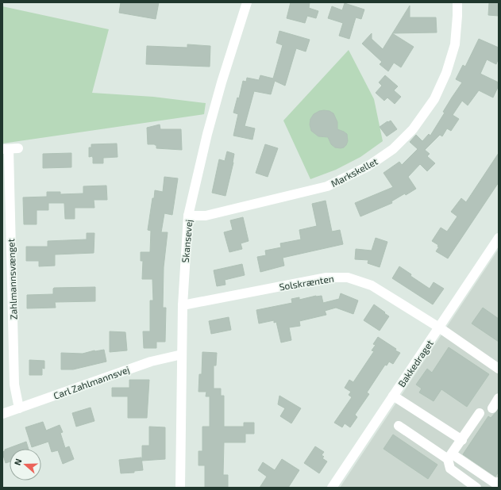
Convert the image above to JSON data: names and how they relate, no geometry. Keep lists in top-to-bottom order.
{
  "streets": {
    "street": [
      "Markskellet",
      "Skansevej",
      "Zahlmannsvænget",
      "Solskrænten",
      "Bakkedraget",
      "Carl Zahlmannsvej"
    ]
  },
  "crossings": [
    ["Markskellet", "Skansevej"],
    ["Skansevej", "Solskrænten"],
    ["Skansevej", "Carl Zahlmannsvej"],
    ["Zahlmannsvænget", "Carl Zahlmannsvej"],
    ["Solskrænten", "Bakkedraget"]
  ],
  "north": "left"
}
